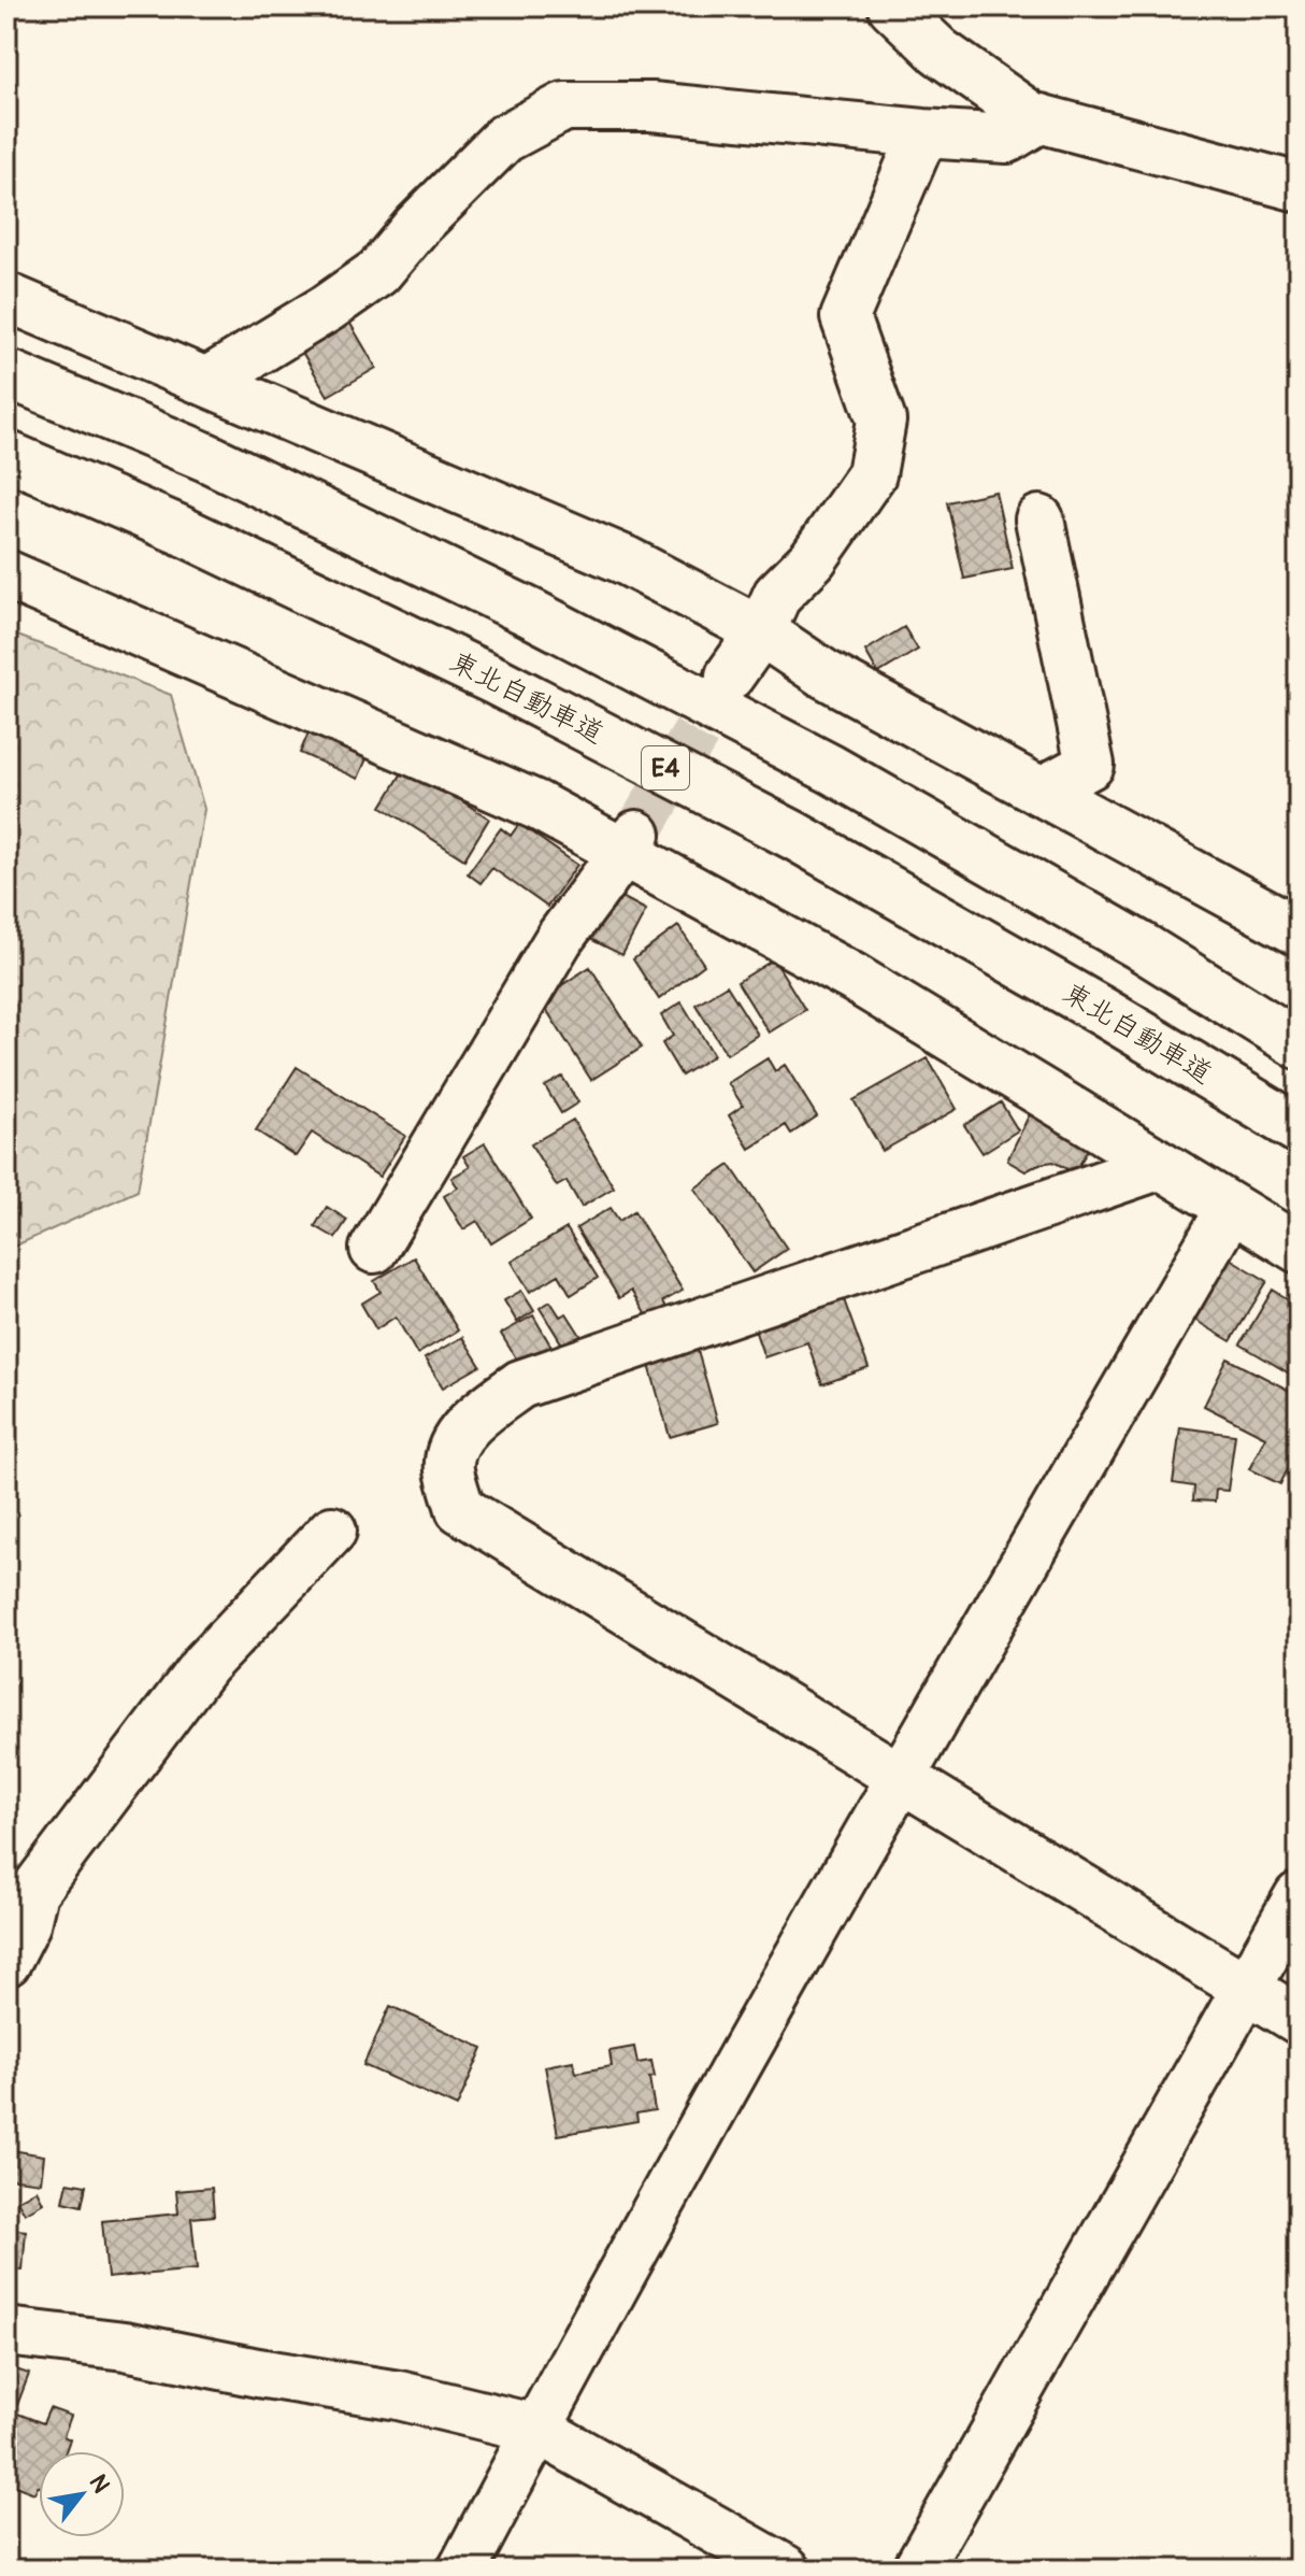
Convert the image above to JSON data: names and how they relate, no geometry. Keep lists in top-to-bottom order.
{
  "streets": {
    "main road": ["東北自動車道", "E4"]
  },
  "north": "top right"
}
